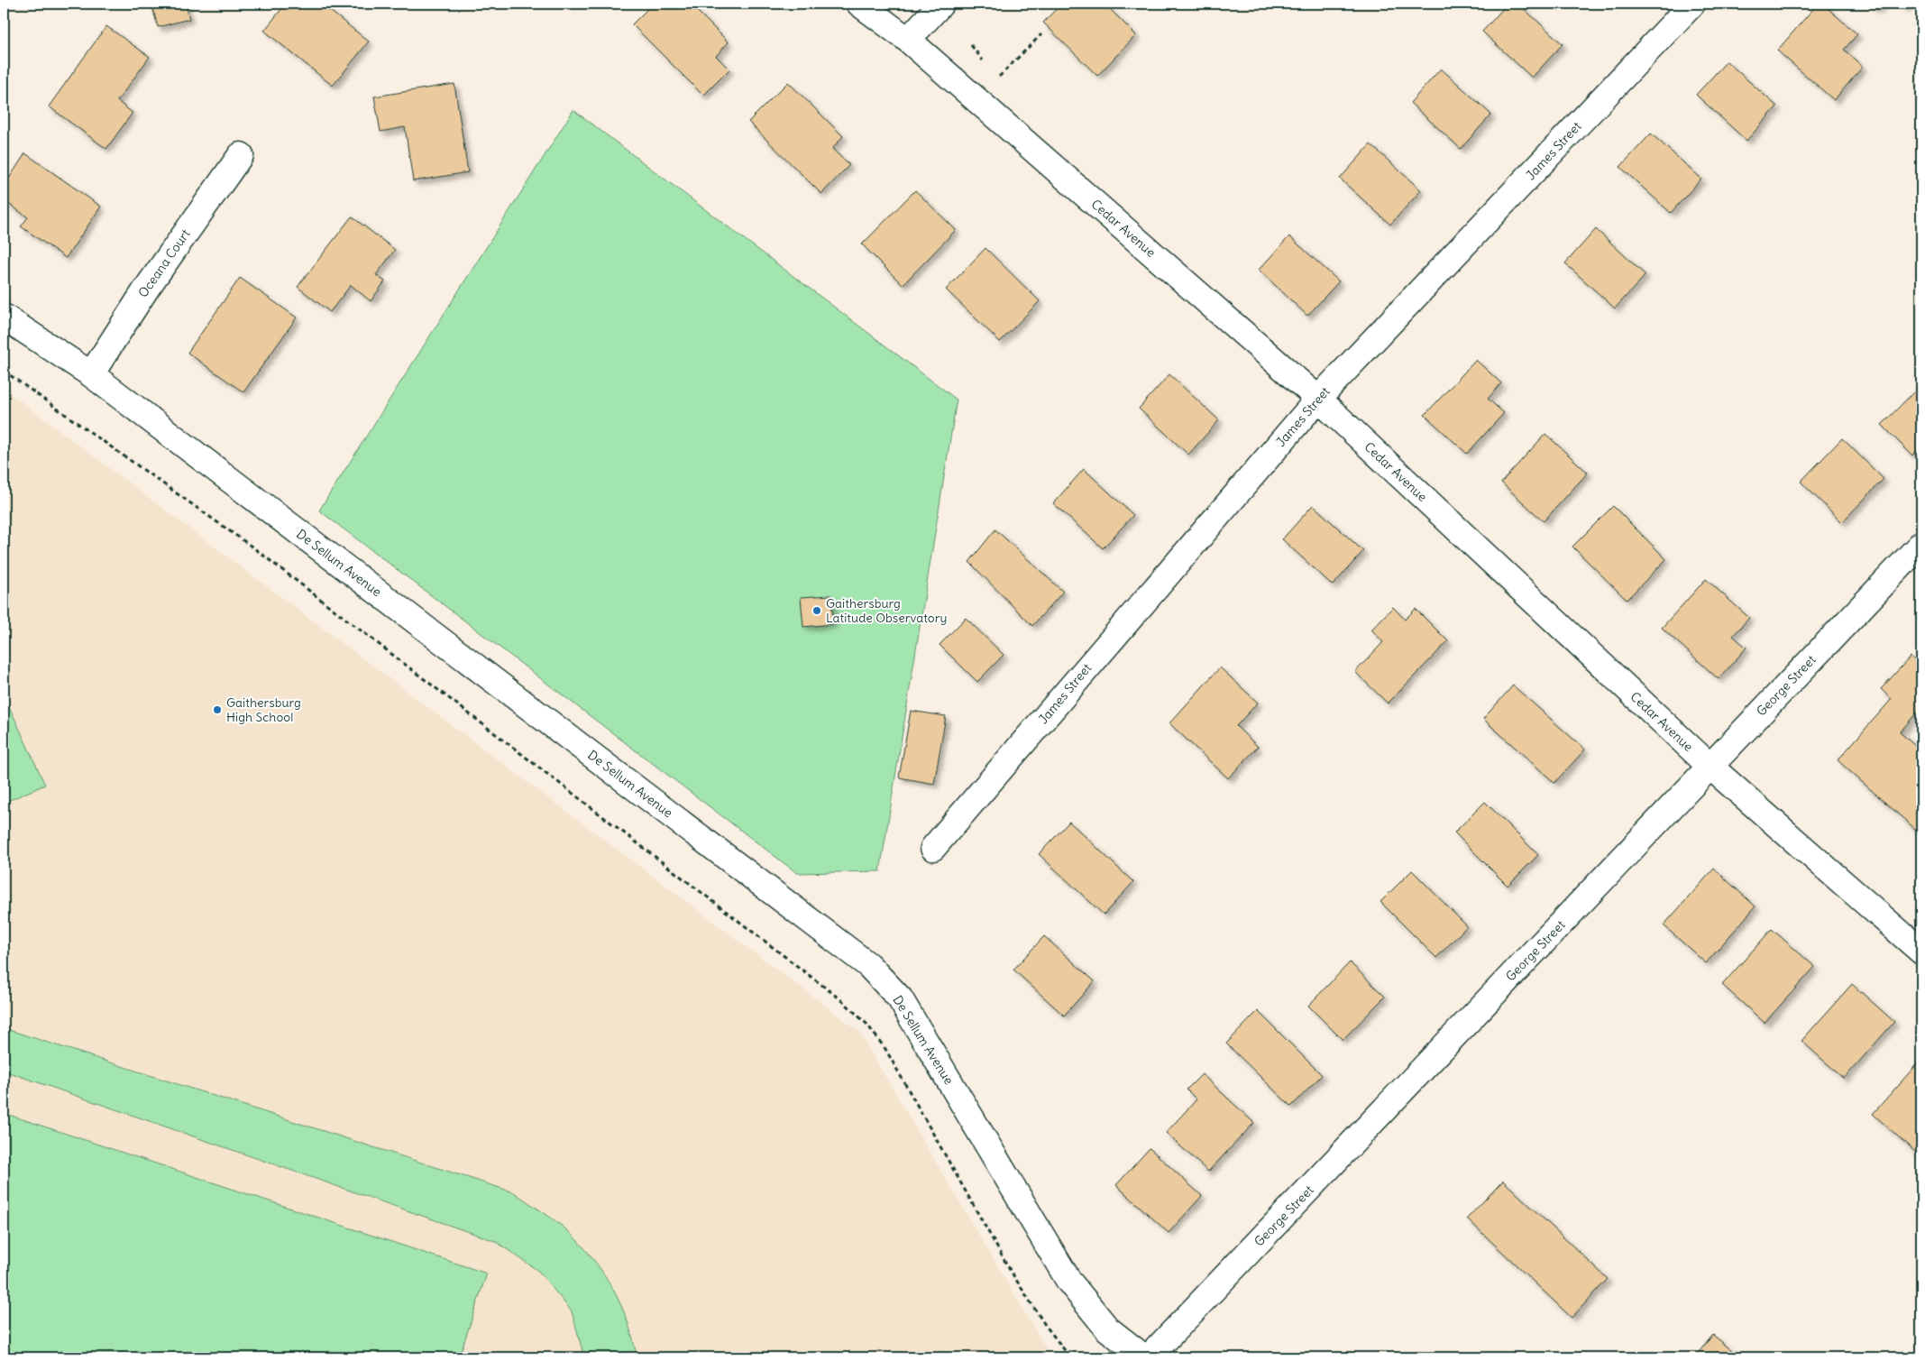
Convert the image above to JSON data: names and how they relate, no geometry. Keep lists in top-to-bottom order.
{
  "streets": {
    "street": [
      "James Street",
      "Cedar Avenue",
      "Oceana Court",
      "De Sellum Avenue",
      "George Street"
    ]
  },
  "crossings": [
    ["James Street", "Cedar Avenue"],
    ["Cedar Avenue", "George Street"],
    ["Oceana Court", "De Sellum Avenue"]
  ],
  "places": ["Gaithersburg Latitude Observatory", "Gaithersburg High School"]
}
